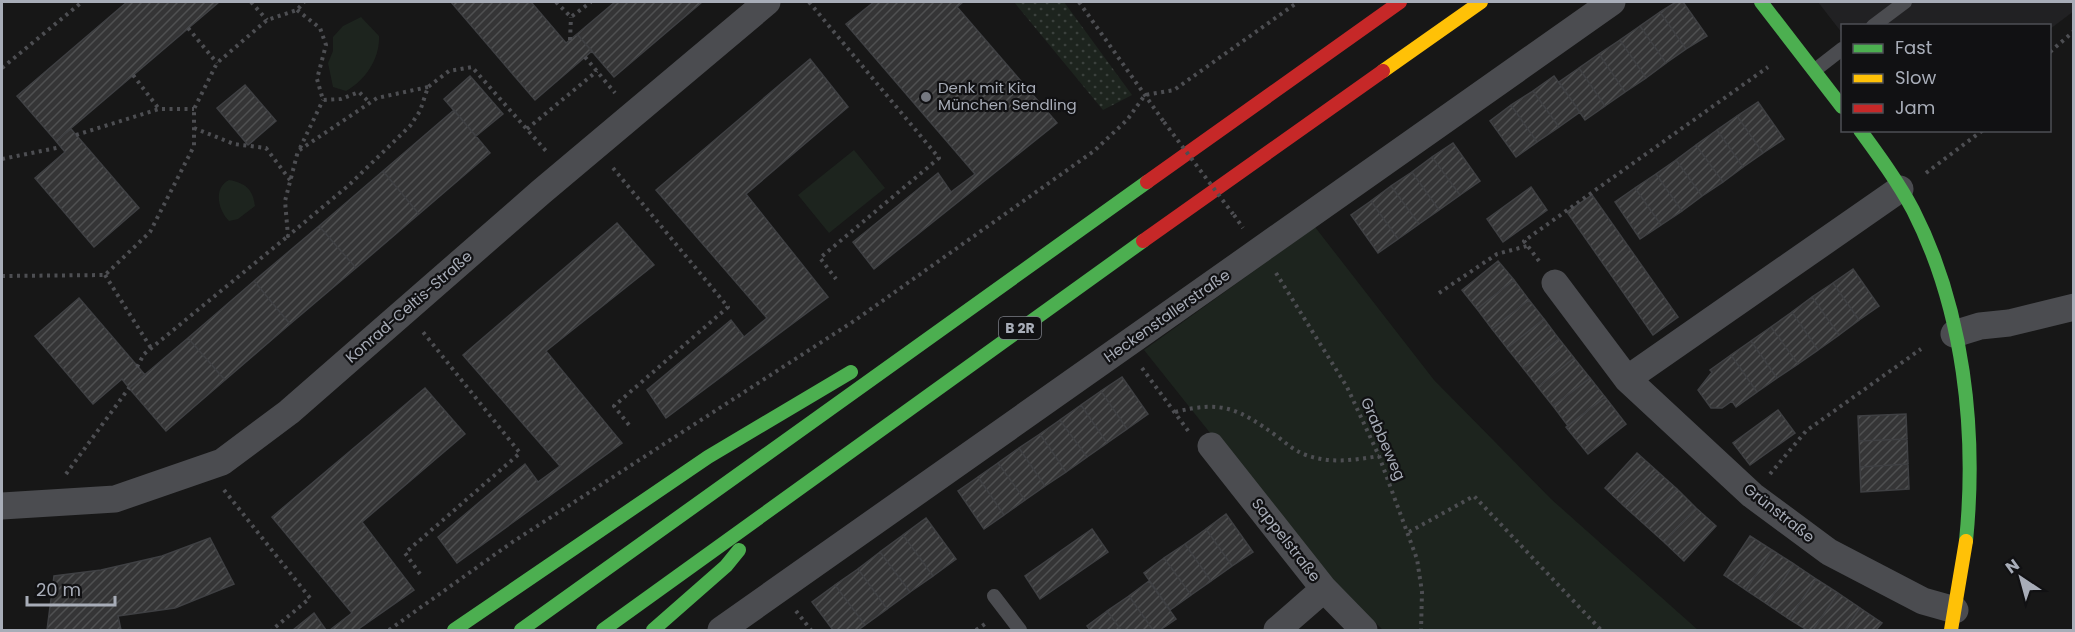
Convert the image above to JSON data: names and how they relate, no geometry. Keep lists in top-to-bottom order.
{
  "streets": {
    "main road": ["B 2R"],
    "street": [
      "Konrad-Celtis-Straße",
      "Heckenstallerstraße",
      "Grünstraße",
      "Sappelstraße"
    ],
    "path": ["Grabbeweg"]
  },
  "places": ["Denk mit Kita München Sendling"],
  "legend": ["Fast", "Slow", "Jam"],
  "scale_bar": "20 m",
  "north": "top left"
}
